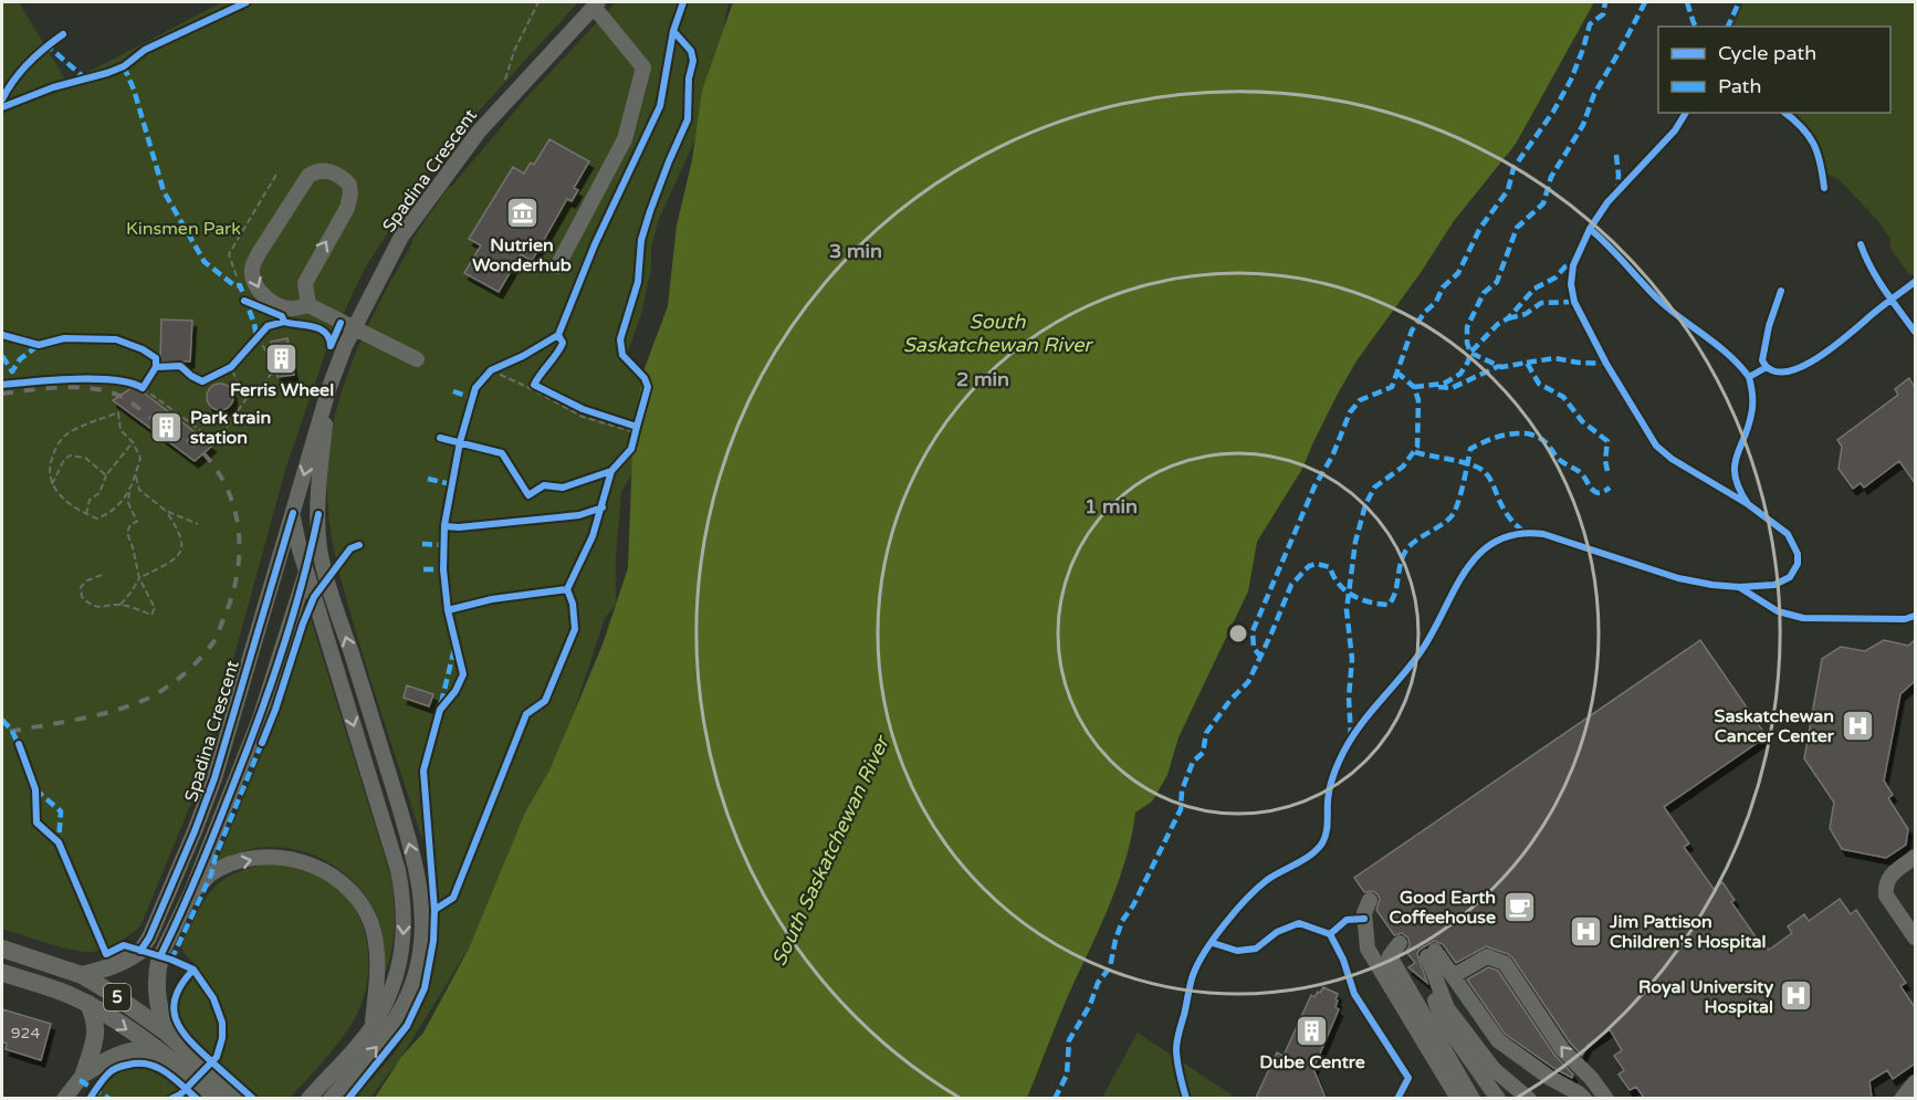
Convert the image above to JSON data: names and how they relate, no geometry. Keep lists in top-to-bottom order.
{
  "streets": {
    "main road": ["5"],
    "street": ["Spadina Crescent"]
  },
  "water": ["South Saskatchewan River"],
  "parks": ["Kinsmen Park"],
  "places": {
    "museum": ["Nutrien Wonderhub"],
    "building": ["Ferris Wheel", "Park train station", "Dube Centre"],
    "hospital": ["Saskatchewan Cancer Center", "Jim Pattison Children's Hospital", "Royal University Hospital"],
    "cafe": ["Good Earth Coffeehouse"]
  },
  "house_numbers": ["924"],
  "legend": ["Cycle path", "Path"],
  "rings": ["3 min", "2 min", "1 min"]
}
